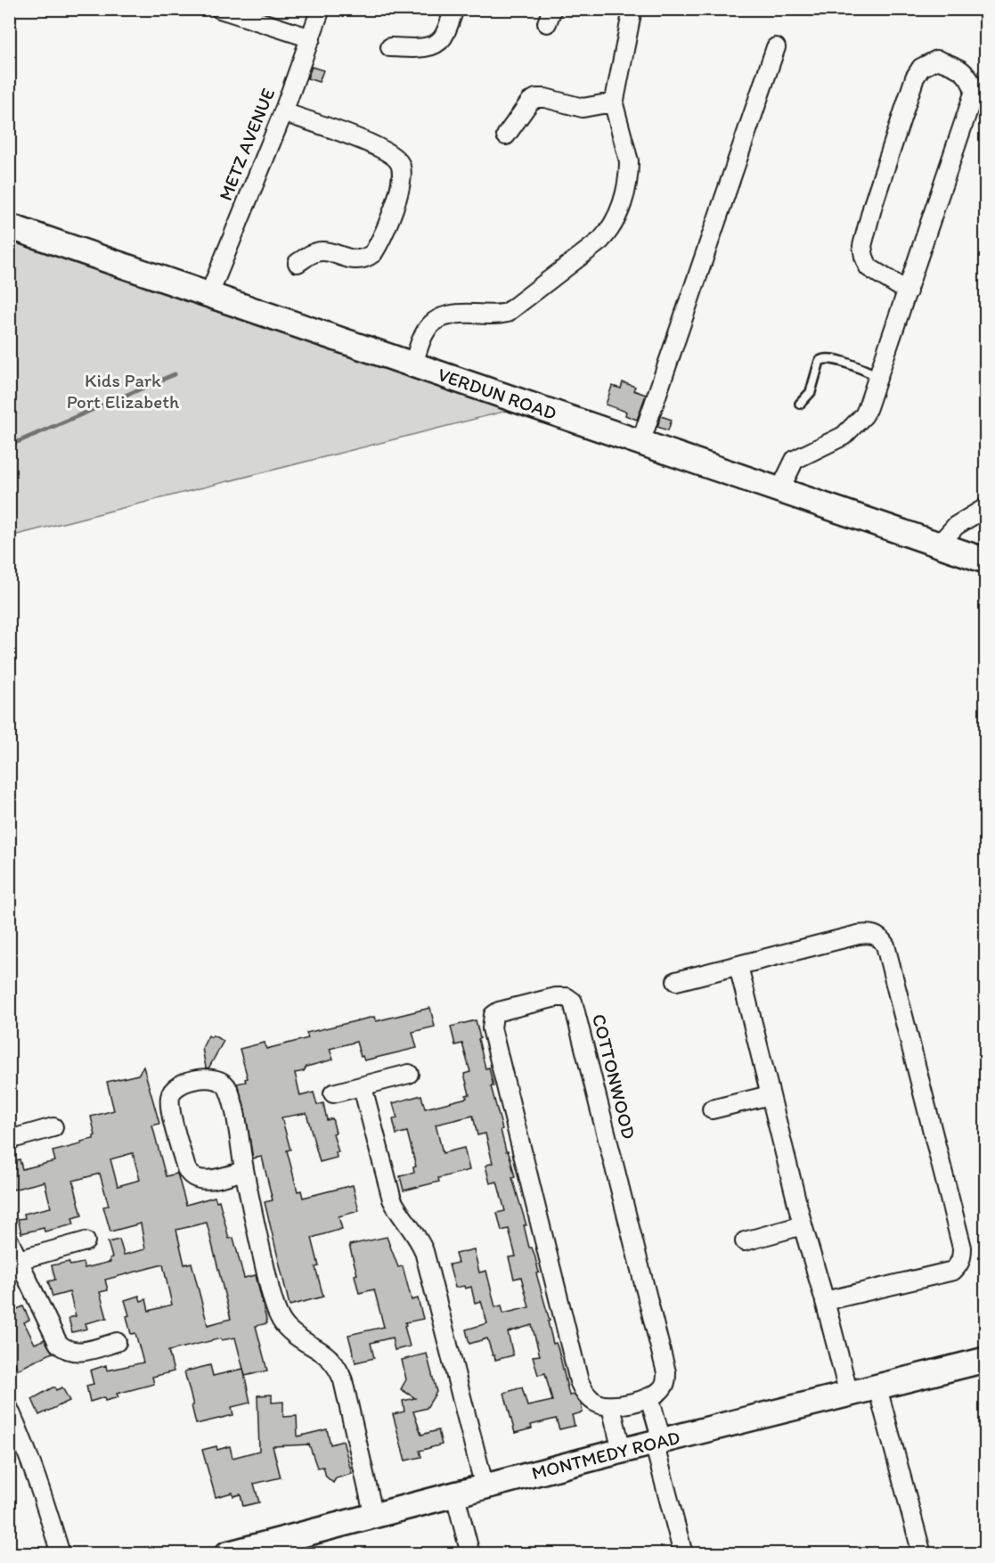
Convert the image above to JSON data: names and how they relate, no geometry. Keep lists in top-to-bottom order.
{
  "streets": {
    "street": [
      "METZ AVENUE",
      "VERDUN ROAD",
      "COTTONWOOD",
      "MONTMEDY ROAD"
    ]
  },
  "crossings": [
    ["METZ AVENUE", "VERDUN ROAD"]
  ],
  "parks": ["Kids Park Port Elizabeth"]
}
